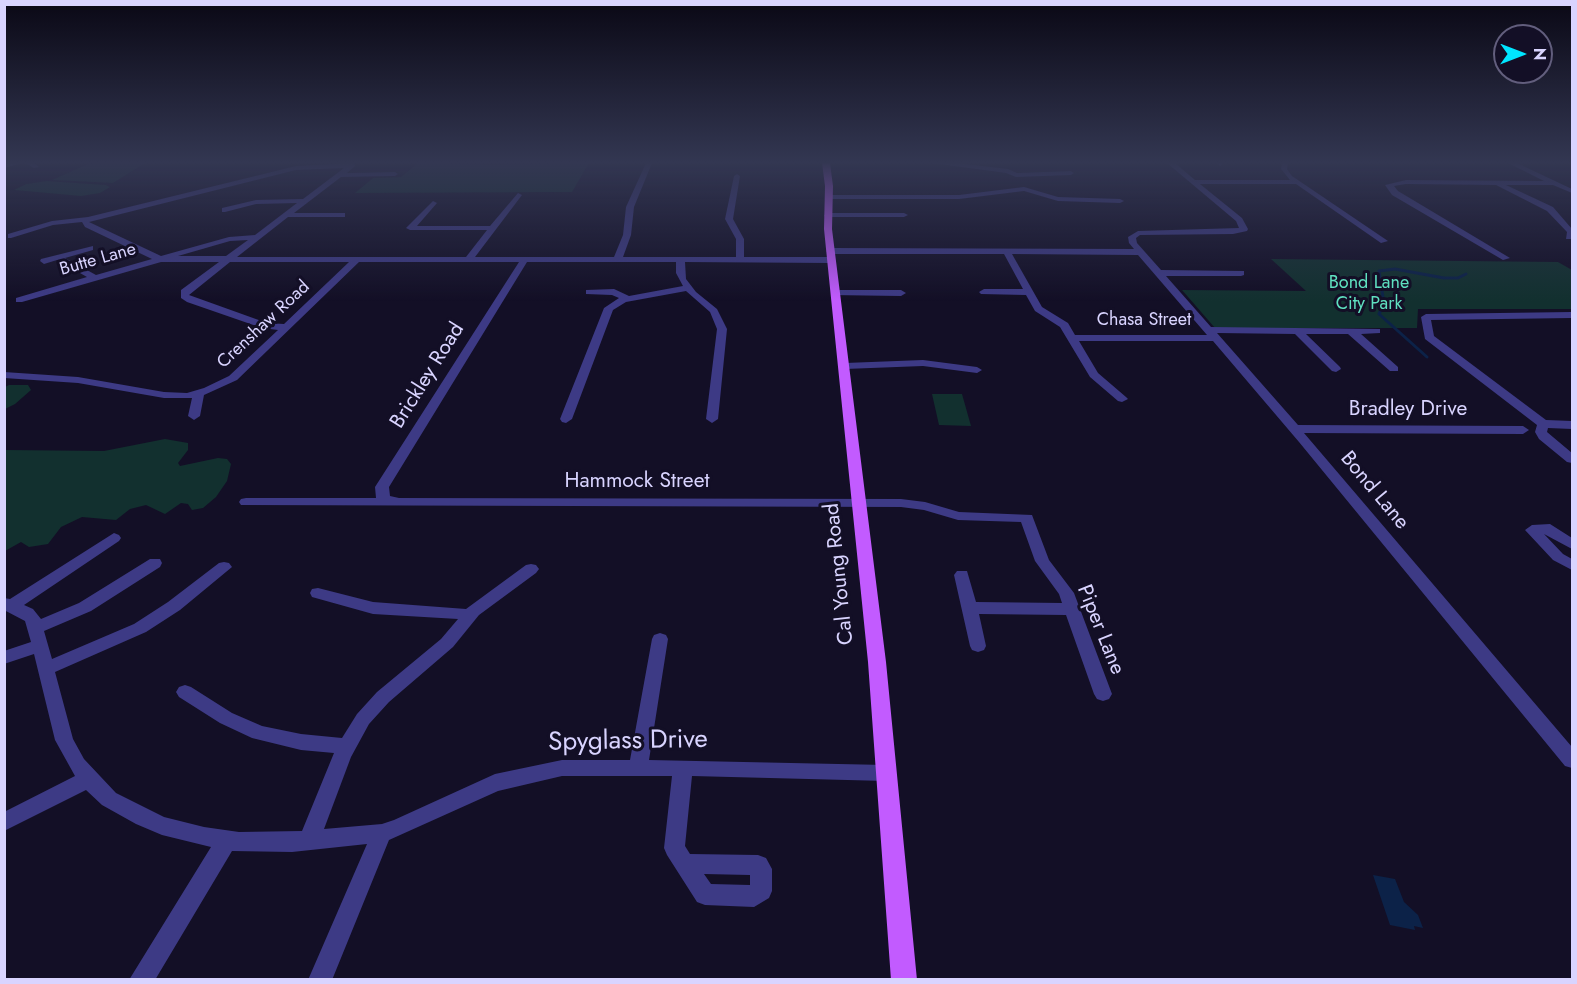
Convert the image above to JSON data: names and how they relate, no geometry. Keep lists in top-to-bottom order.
{
  "streets": {
    "main road": ["Cal Young Road"],
    "street": [
      "Butte Lane",
      "Chasa Street",
      "Crenshaw Road",
      "Brickley Road",
      "Bradley Drive",
      "Hammock Street",
      "Bond Lane",
      "Piper Lane",
      "Spyglass Drive"
    ]
  },
  "crossings": [
    ["Chasa Street", "Bond Lane"],
    ["Brickley Road", "Hammock Street"],
    ["Bradley Drive", "Bond Lane"],
    ["Hammock Street", "Cal Young Road"],
    ["Hammock Street", "Piper Lane"],
    ["Cal Young Road", "Spyglass Drive"]
  ],
  "parks": ["Bond Lane City Park"],
  "north": "right"
}
